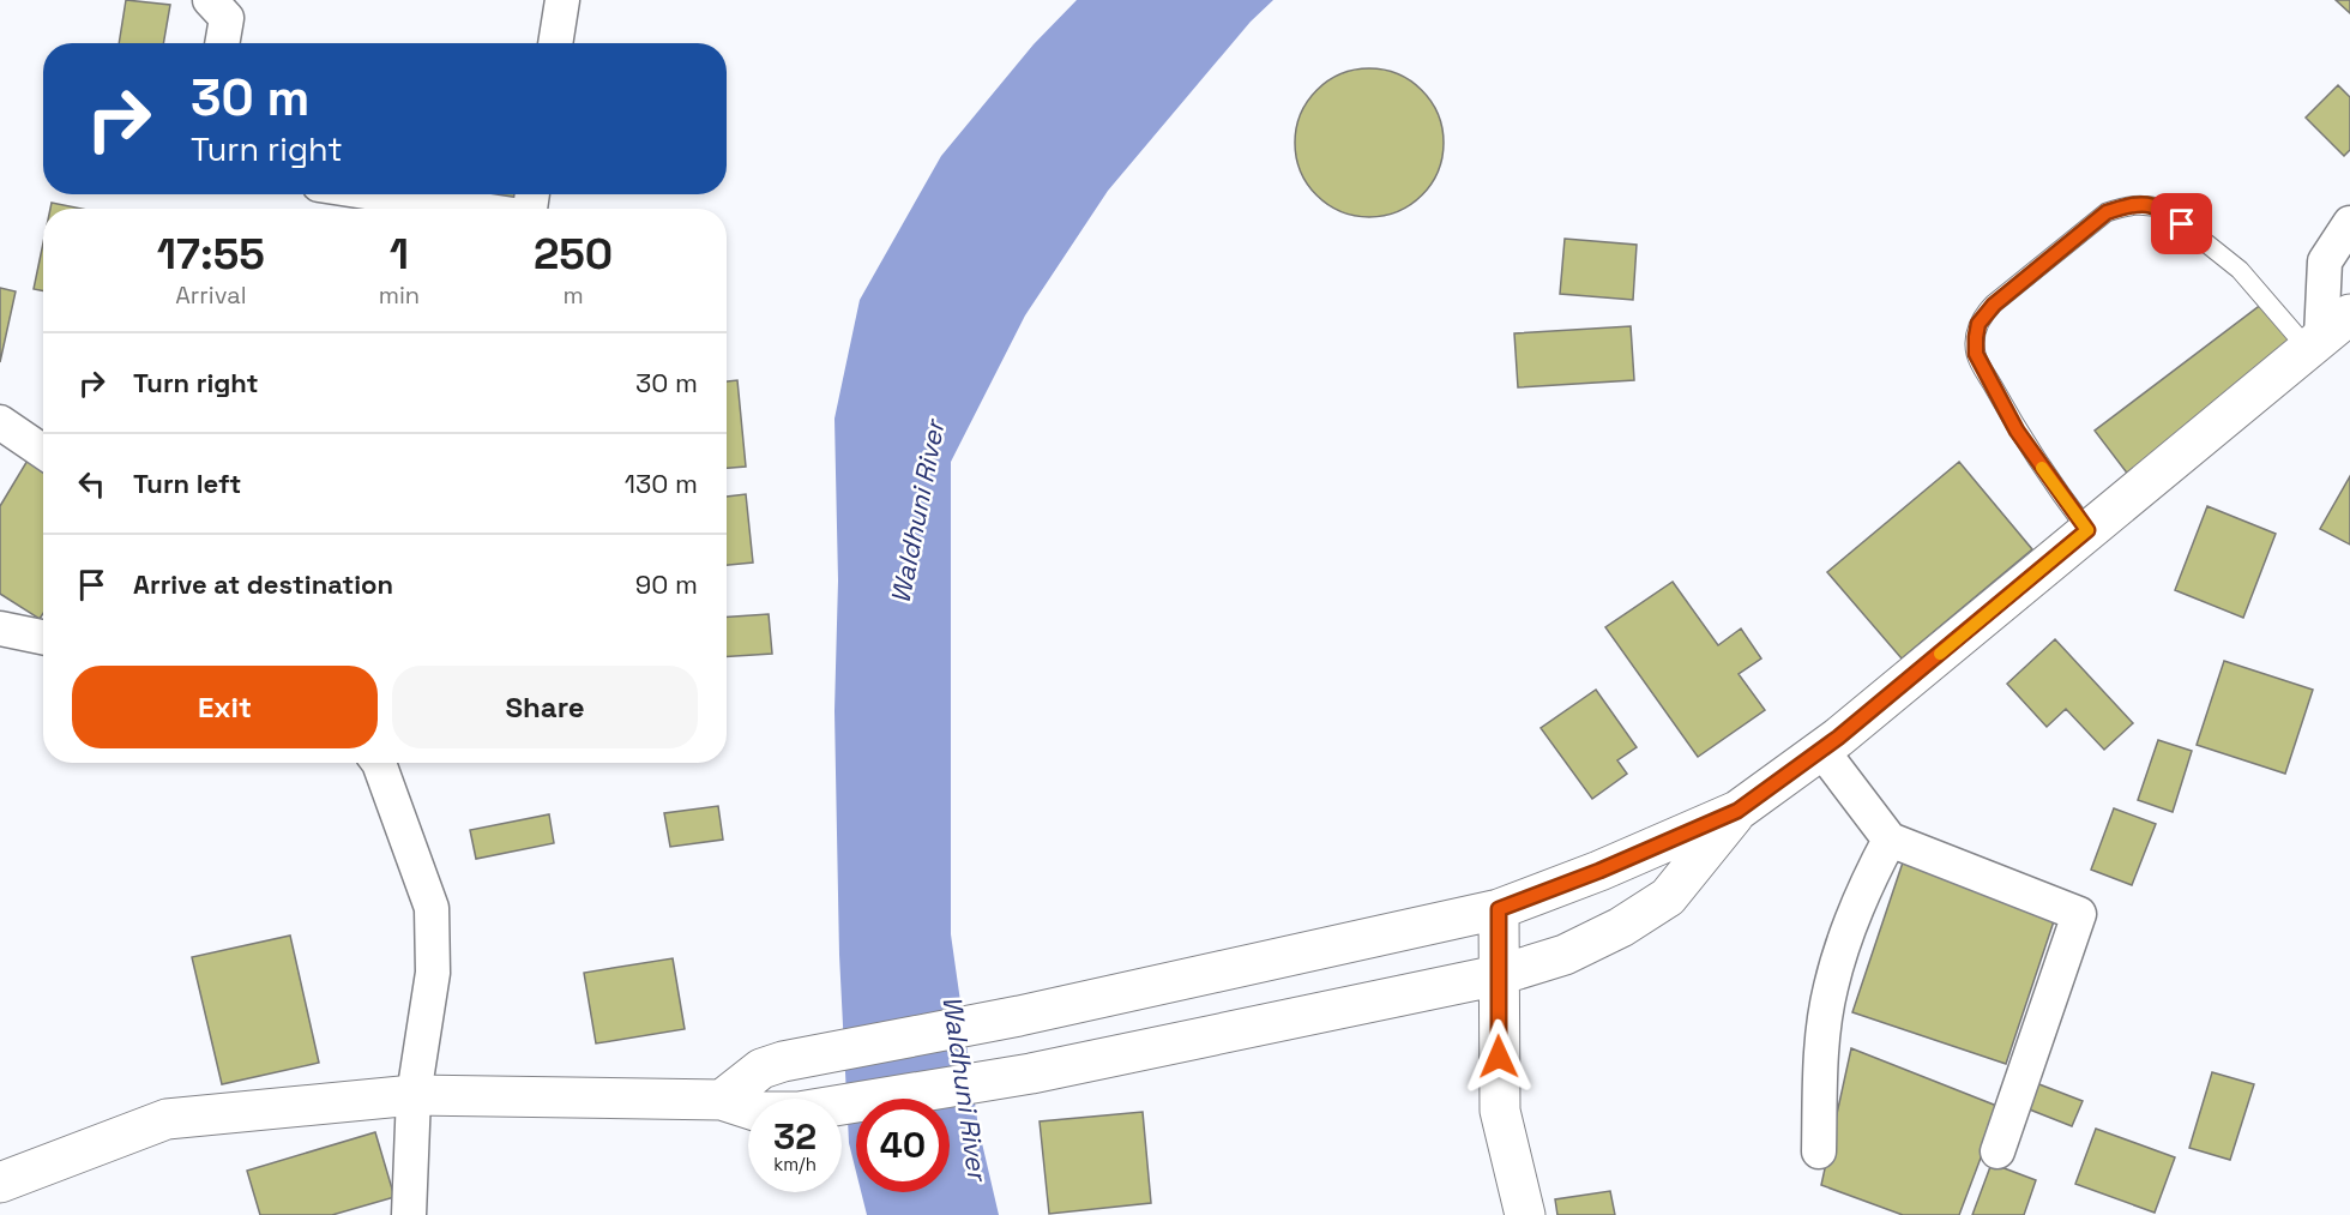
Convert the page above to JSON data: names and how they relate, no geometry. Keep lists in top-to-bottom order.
{
  "water": ["Waldhuni River"],
  "page": {
    "turn": ["30 m", "Turn right"],
    "eta": [
      "17:55",
      "Arrival",
      "1",
      "min",
      "250",
      "m"
    ],
    "list": [
      {
        "name": "Turn right",
        "value": "30 m"
      },
      {
        "name": "Turn left",
        "value": "130 m"
      },
      {
        "name": "Arrive at destination",
        "value": "90 m"
      }
    ],
    "buttons": ["Exit", "Share"],
    "speed": "32 km/h",
    "limit": "40"
  }
}
